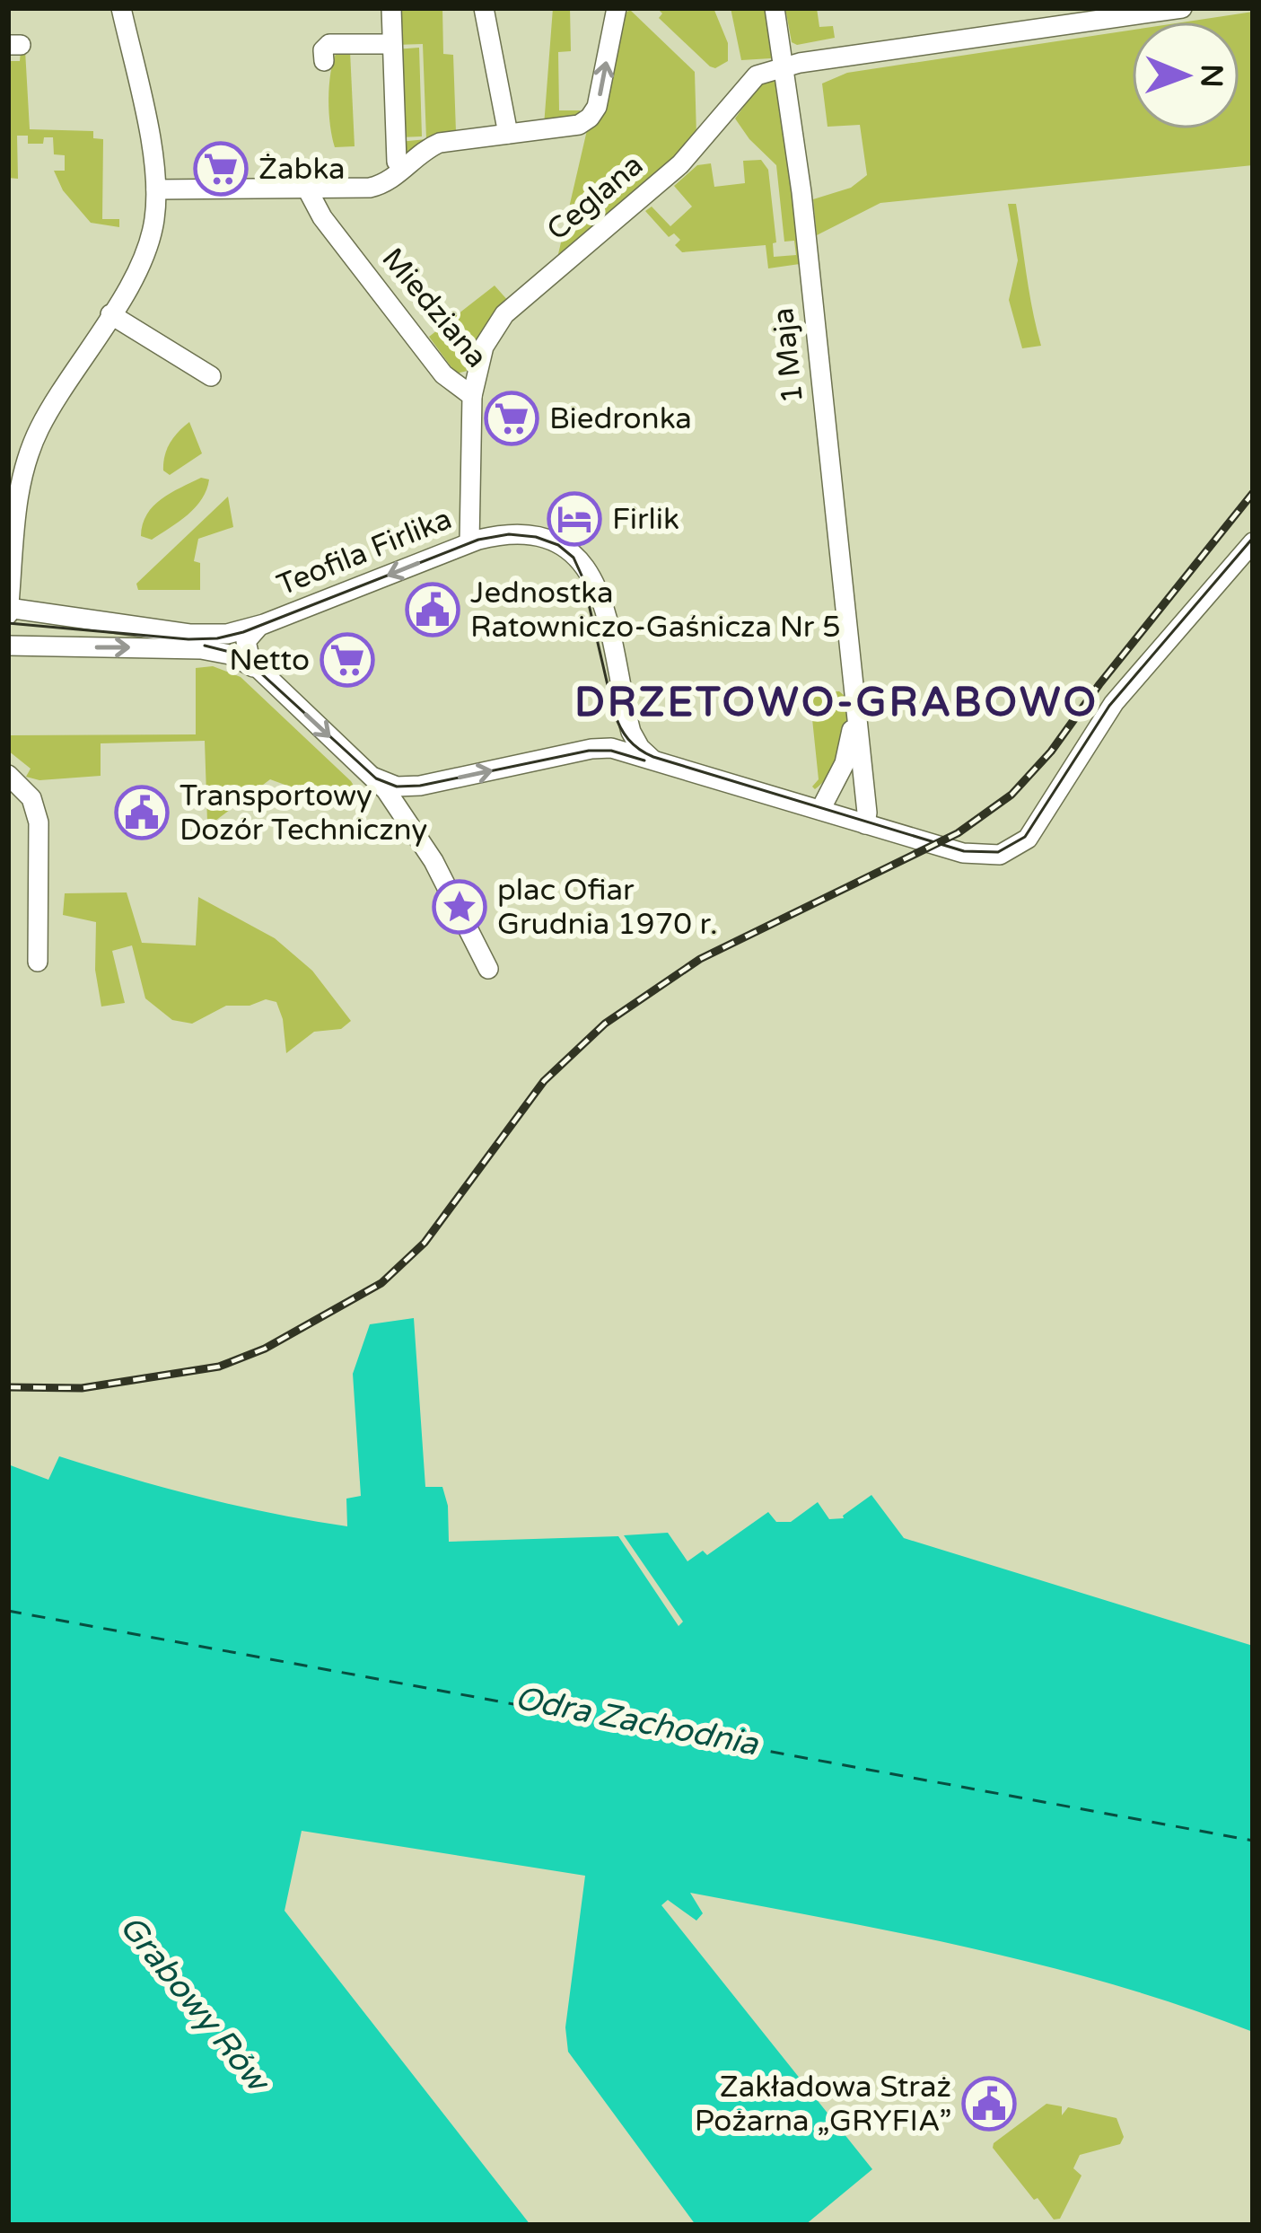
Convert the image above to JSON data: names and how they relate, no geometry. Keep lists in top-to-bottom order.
{
  "streets": {
    "street": [
      "Ceglana",
      "Miedziana",
      "1 Maja",
      "Teofila Firlika"
    ]
  },
  "crossings": [
    ["Ceglana", "Miedziana"],
    ["Ceglana", "1 Maja"],
    ["Miedziana", "Teofila Firlika"]
  ],
  "districts": ["DRZETOWO-GRABOWO"],
  "water": ["Odra Zachodnia", "Grabowy Rów"],
  "places": {
    "supermarket": ["Żabka", "Biedronka", "Netto"],
    "hotel": ["Firlik"],
    "public building": ["Jednostka Ratowniczo-Gaśnicza Nr 5", "Transportowy Dozór Techniczny", "Zakładowa Straż Pożarna „GRYFIA”"],
    "place": ["plac Ofiar Grudnia 1970 r."]
  },
  "north": "right"
}
